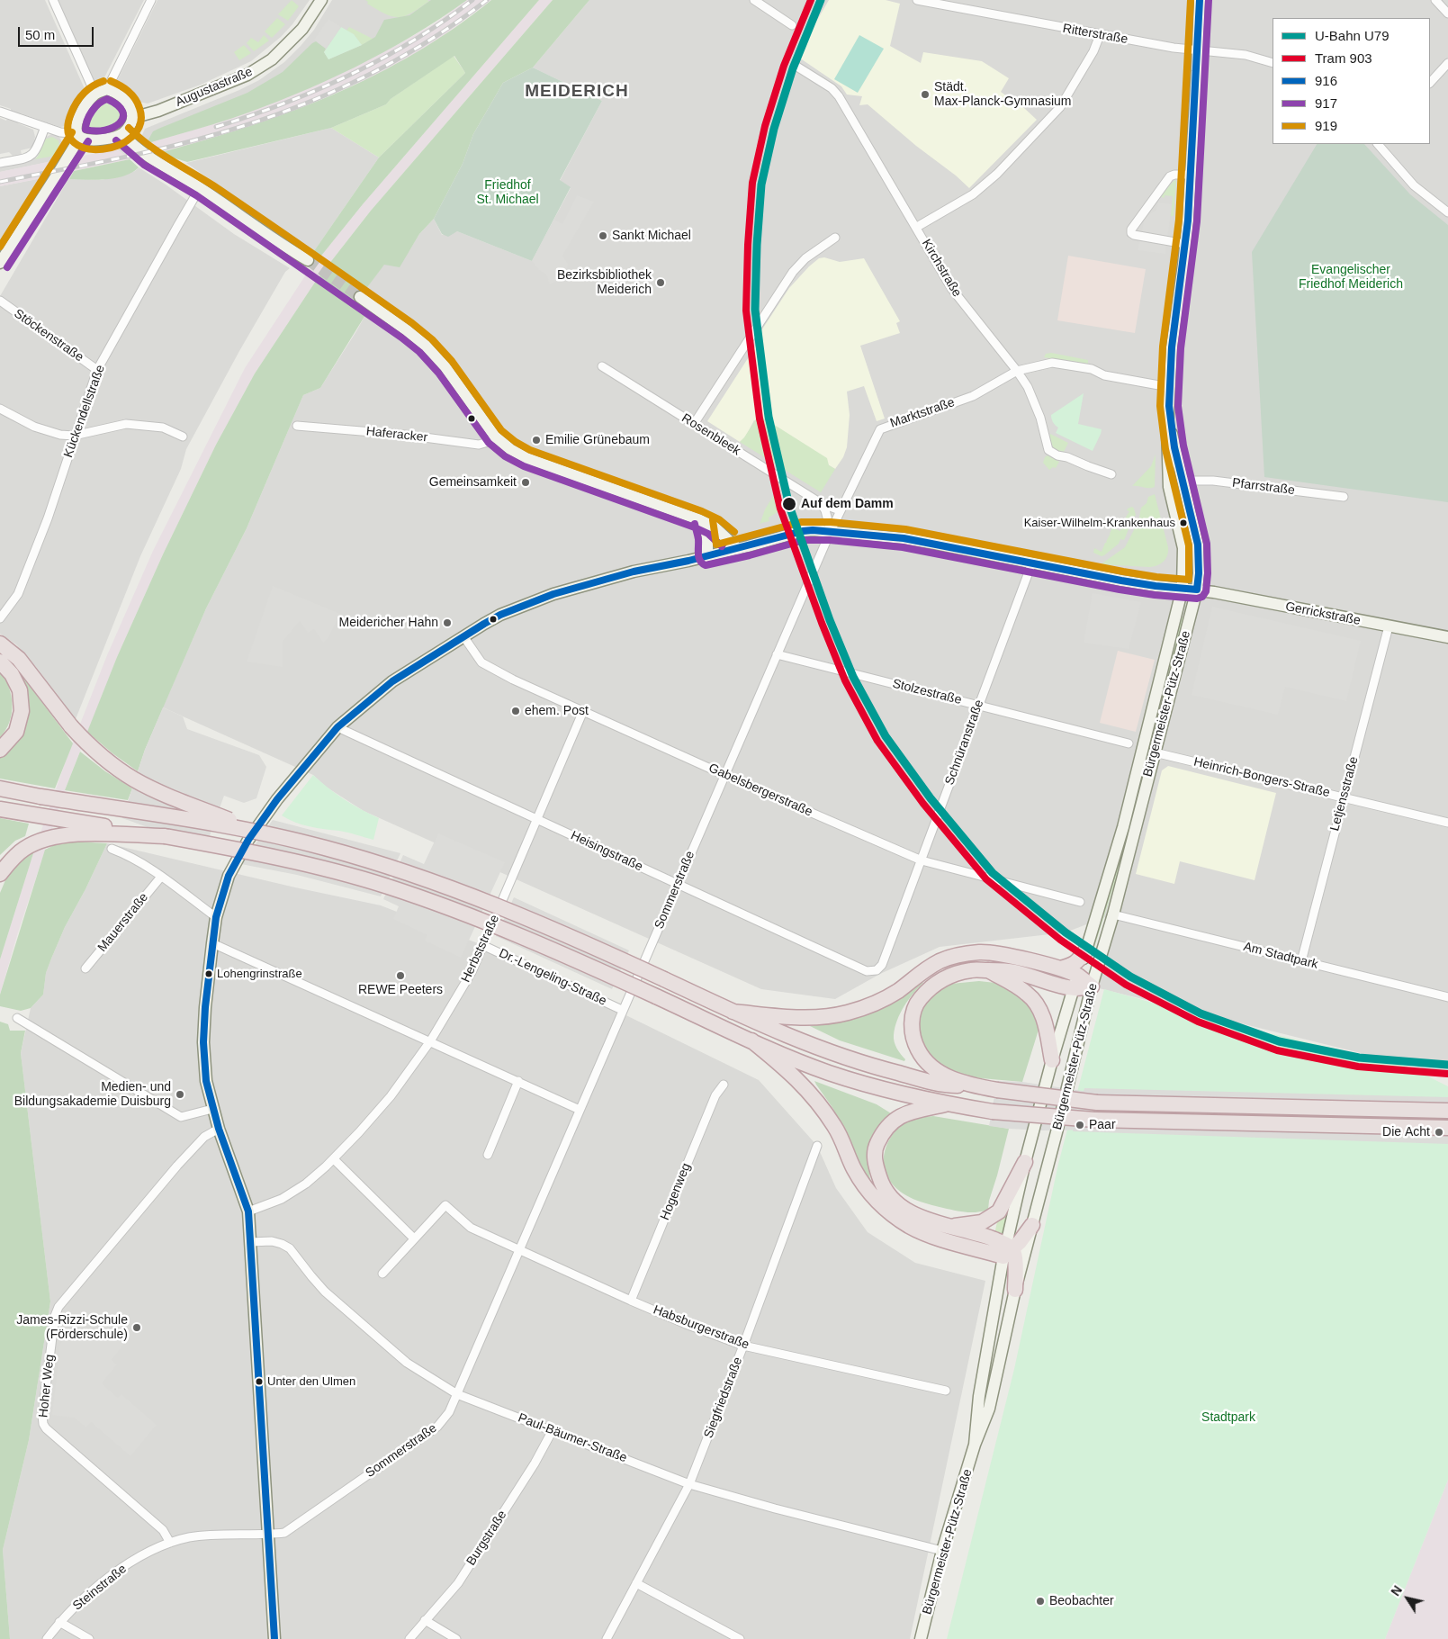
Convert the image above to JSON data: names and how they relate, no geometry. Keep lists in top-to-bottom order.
{
  "streets": {
    "main road": ["Augustastraße", "Gerrickstraße", "Bürgermeister-Pütz-Straße"],
    "street": [
      "Ritterstraße",
      "Kirchstraße",
      "Stöckenstraße",
      "Kückendellstraße",
      "Marktstraße",
      "Haferacker",
      "Rosenbleek",
      "Pfarrstraße",
      "Stolzestraße",
      "Schnüranstraße",
      "Heinrich-Bongers-Straße",
      "Gabelsbergerstraße",
      "Letjensstraße",
      "Heisingstraße",
      "Sommerstraße",
      "Mauerstraße",
      "Herbststraße",
      "Am Stadtpark",
      "Dr.-Lengeling-Straße",
      "Hogenweg",
      "Habsburgerstraße",
      "Hoher Weg",
      "Siegfriedstraße",
      "Paul-Bäumer-Straße",
      "Burgstraße",
      "Steinstraße"
    ]
  },
  "crossings": [
    ["Kirchstraße", "Marktstraße"],
    ["Stöckenstraße", "Kückendellstraße"],
    ["Marktstraße", "Rosenbleek"],
    ["Marktstraße", "Sommerstraße"],
    ["Pfarrstraße", "Bürgermeister-Pütz-Straße"],
    ["Gerrickstraße", "Bürgermeister-Pütz-Straße"],
    ["Gerrickstraße", "Letjensstraße"],
    ["Stolzestraße", "Schnüranstraße"],
    ["Stolzestraße", "Sommerstraße"],
    ["Bürgermeister-Pütz-Straße", "Heinrich-Bongers-Straße"],
    ["Bürgermeister-Pütz-Straße", "Am Stadtpark"],
    ["Bürgermeister-Pütz-Straße", "Paul-Bäumer-Straße"],
    ["Schnüranstraße", "Gabelsbergerstraße"],
    ["Schnüranstraße", "Heisingstraße"],
    ["Heinrich-Bongers-Straße", "Letjensstraße"],
    ["Gabelsbergerstraße", "Sommerstraße"],
    ["Gabelsbergerstraße", "Herbststraße"],
    ["Letjensstraße", "Am Stadtpark"],
    ["Heisingstraße", "Sommerstraße"],
    ["Heisingstraße", "Herbststraße"],
    ["Sommerstraße", "Dr.-Lengeling-Straße"],
    ["Sommerstraße", "Habsburgerstraße"],
    ["Sommerstraße", "Paul-Bäumer-Straße"],
    ["Sommerstraße", "Steinstraße"],
    ["Herbststraße", "Dr.-Lengeling-Straße"],
    ["Hogenweg", "Habsburgerstraße"],
    ["Habsburgerstraße", "Siegfriedstraße"],
    ["Hoher Weg", "Steinstraße"],
    ["Siegfriedstraße", "Paul-Bäumer-Straße"],
    ["Paul-Bäumer-Straße", "Burgstraße"]
  ],
  "districts": ["MEIDERICH"],
  "parks": ["Friedhof St. Michael", "Evangelischer Friedhof Meiderich", "Stadtpark"],
  "places": [
    "Städt. Max-Planck-Gymnasium",
    "Sankt Michael",
    "Bezirksbibliothek Meiderich",
    "Emilie Grünebaum",
    "Gemeinsamkeit",
    "Auf dem Damm",
    "Kaiser-Wilhelm-Krankenhaus",
    "Meidericher Hahn",
    "ehem. Post",
    "Lohengrinstraße",
    "REWE Peeters",
    "Medien- und Bildungsakademie Duisburg",
    "Paar",
    "Die Acht",
    "James-Rizzi-Schule (Förderschule)",
    "Unter den Ulmen",
    "Beobachter"
  ],
  "lines": [
    "metro line U79",
    "tram line 903",
    "transit line 916",
    "transit line 917",
    "transit line 919"
  ],
  "legend": [
    "U-Bahn U79",
    "Tram 903",
    "916",
    "917",
    "919"
  ],
  "scale_bar": "50 m",
  "north": "top left"
}
